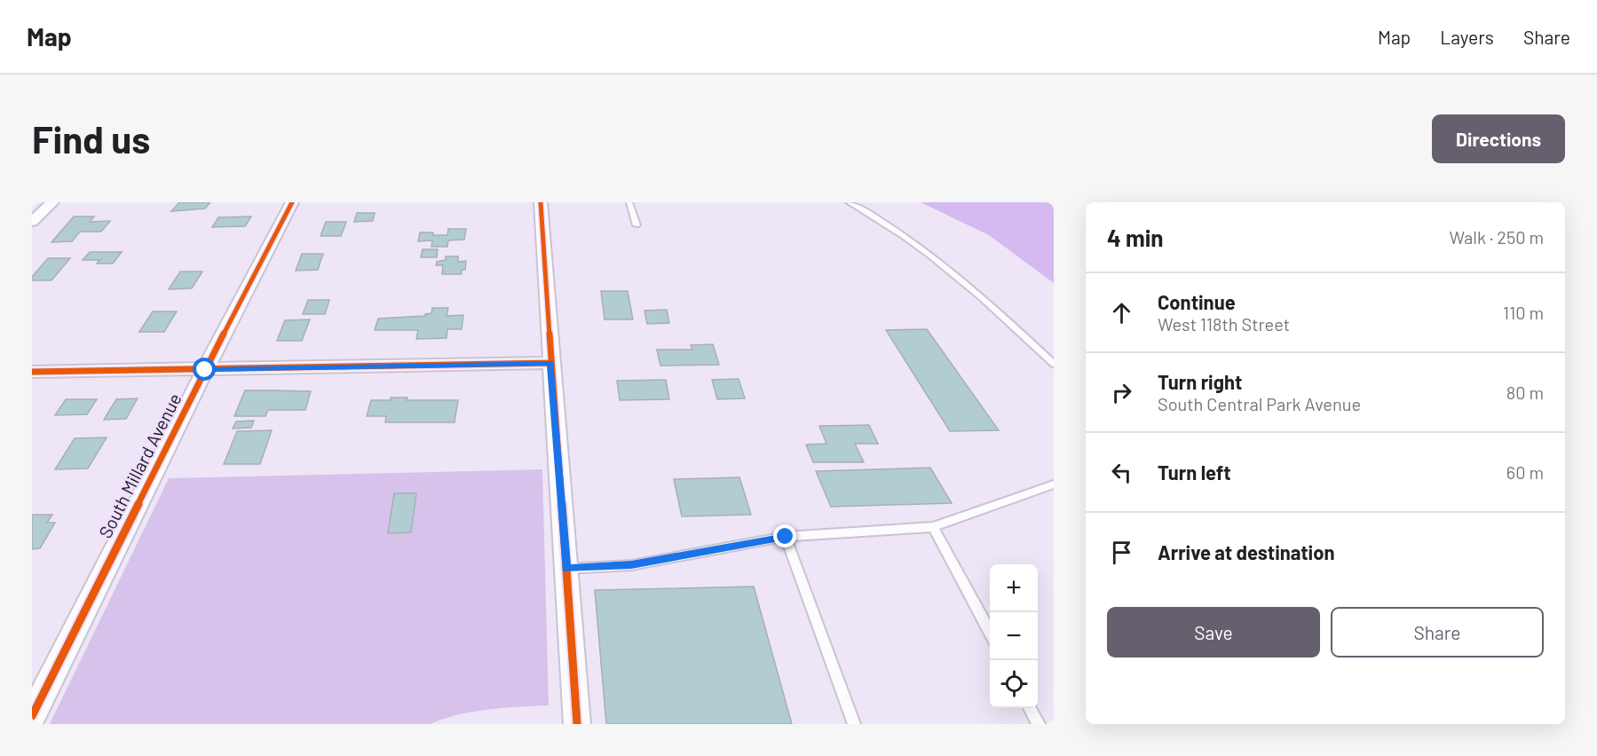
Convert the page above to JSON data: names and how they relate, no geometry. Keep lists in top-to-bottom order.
{
  "streets": {
    "street": ["South Millard Avenue"]
  },
  "page": {
    "header": "Map",
    "nav": ["Map", "Layers", "Share"],
    "buttons": [
      "Directions",
      ["Save", "Share"]
    ],
    "title": "Find us",
    "heading": ["4 min", "Walk · 250 m"],
    "list": [
      ["Continue", "West 118th Street", "110 m"],
      ["Turn right", "South Central Park Avenue", "80 m"],
      ["Turn left", "60 m"],
      "Arrive at destination"
    ],
    "map_buttons": ["+", "−"]
  }
}
